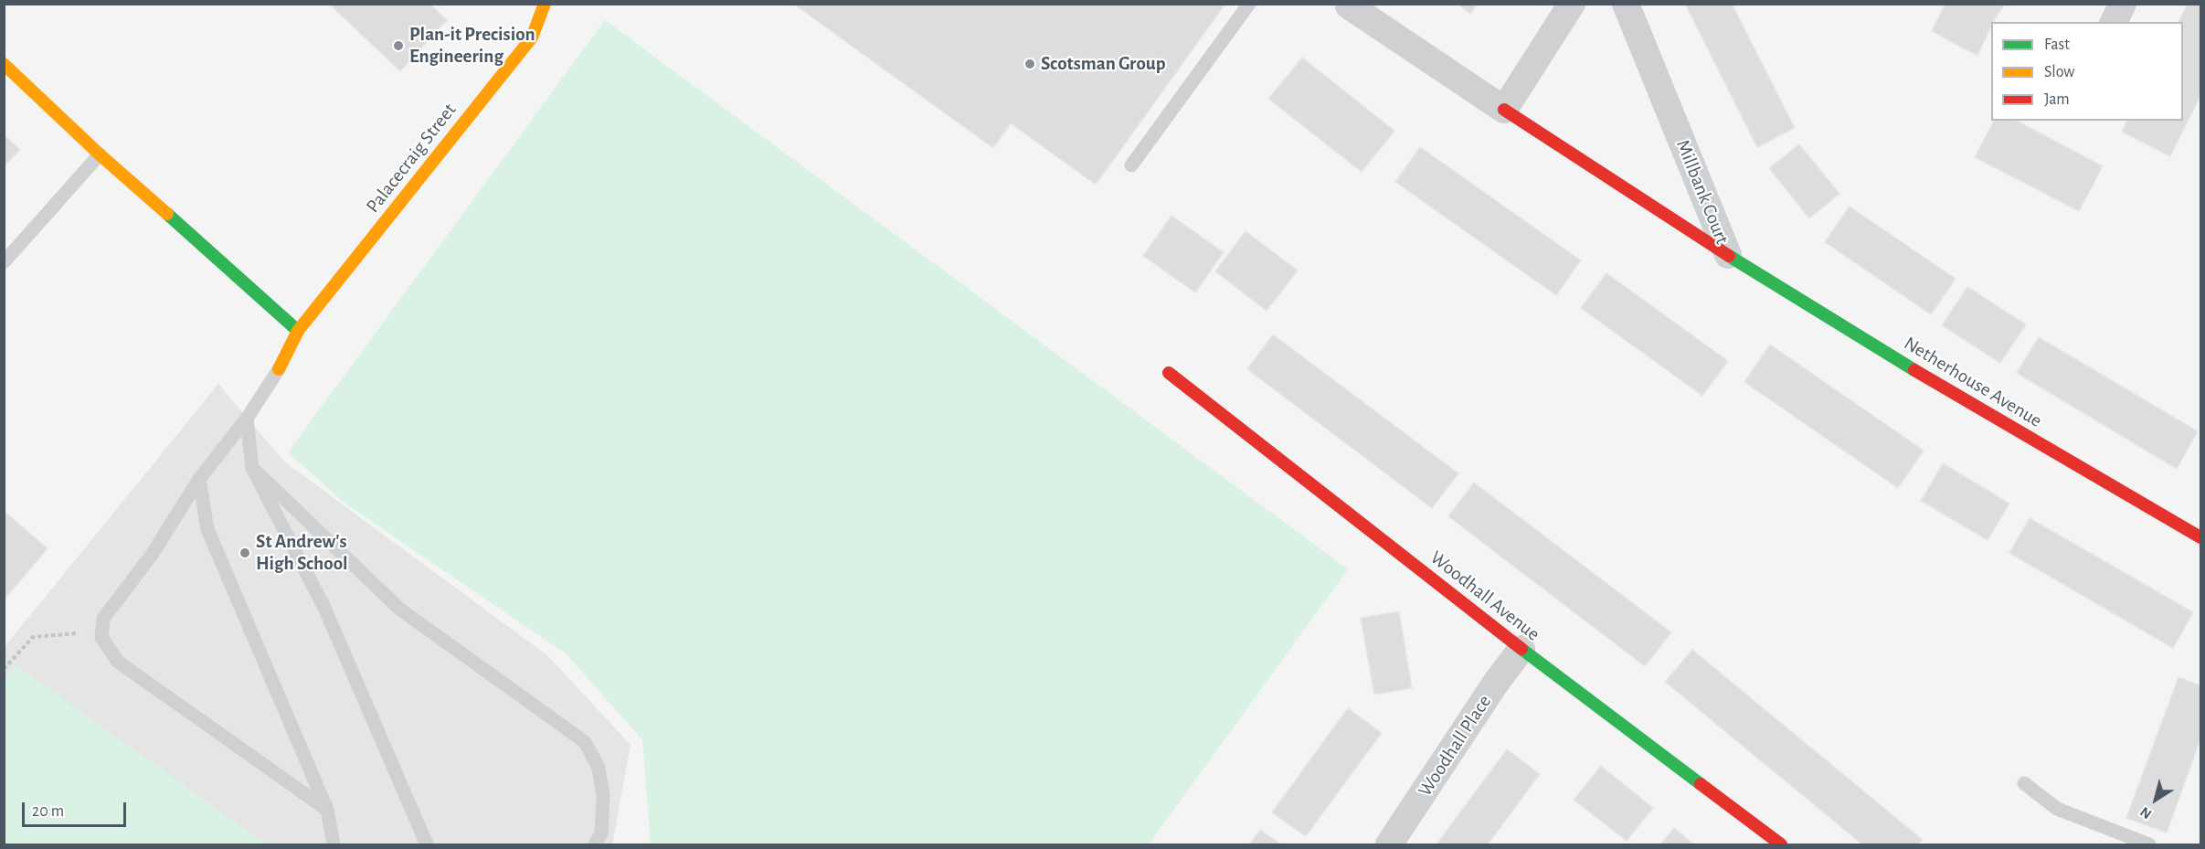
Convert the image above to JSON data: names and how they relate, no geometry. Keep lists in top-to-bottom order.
{
  "streets": {
    "street": [
      "Palacecraig Street",
      "Millbank Court",
      "Netherhouse Avenue",
      "Woodhall Avenue",
      "Woodhall Place"
    ]
  },
  "crossings": [
    ["Millbank Court", "Netherhouse Avenue"],
    ["Woodhall Avenue", "Woodhall Place"]
  ],
  "places": ["Plan-it Precision Engineering", "Scotsman Group", "St Andrew's High School"],
  "legend": ["Fast", "Slow", "Jam"],
  "scale_bar": "20 m",
  "north": "bottom left"
}
